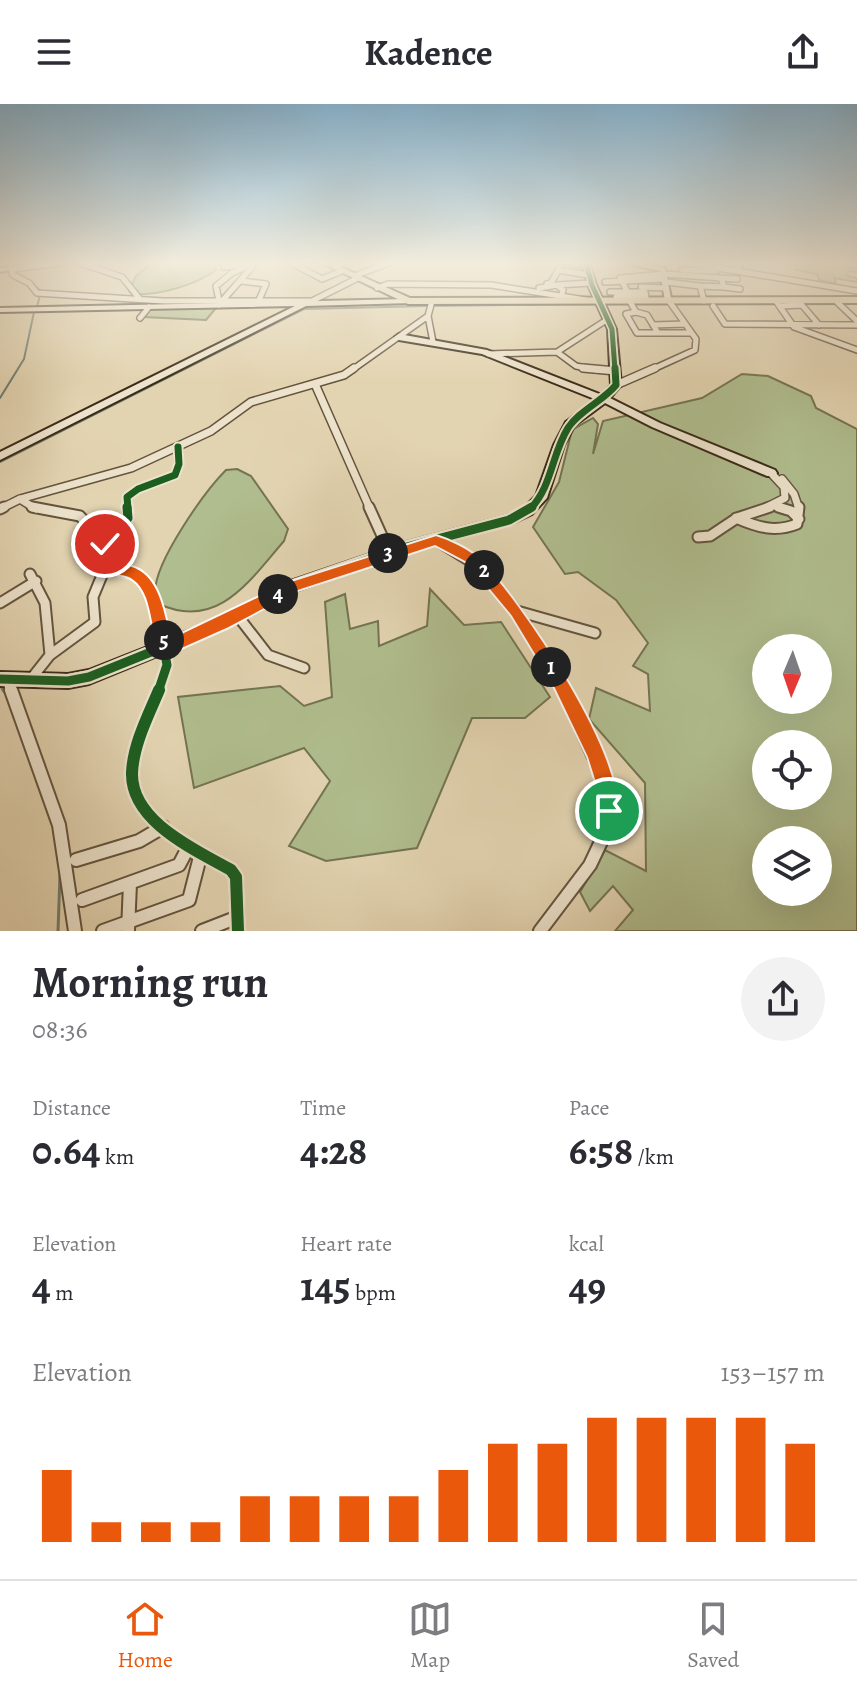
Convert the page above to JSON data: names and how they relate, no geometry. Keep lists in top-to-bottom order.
{
  "north": "bottom",
  "page": {
    "header": "Kadence",
    "pins": [
      "3",
      "2",
      "4",
      "5",
      "1"
    ],
    "heading": ["Morning run", "08:36"],
    "stats": [
      ["Distance", "0.64 km"],
      ["Time", "4:28"],
      ["Pace", "6:58 /km"],
      ["Elevation", "4 m"],
      ["Heart rate", "145 bpm"],
      ["kcal", "49"]
    ],
    "chart": ["Elevation", "153–157 m"],
    "tabs": ["Home", "Map", "Saved"]
  }
}
